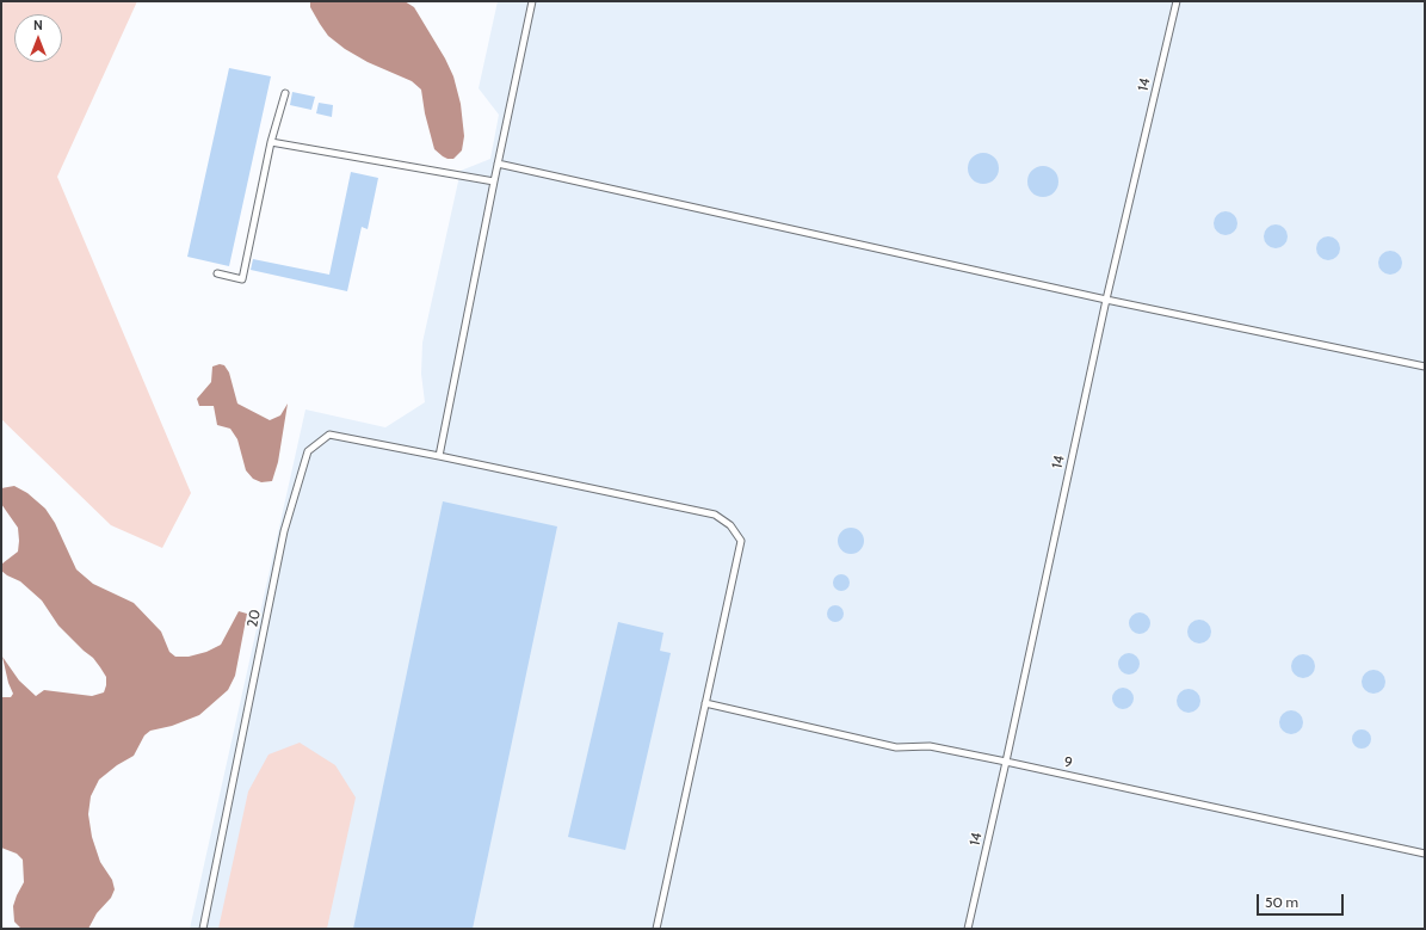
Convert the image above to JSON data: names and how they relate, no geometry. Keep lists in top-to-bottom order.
{
  "streets": {
    "lane": ["14", "20", "9"]
  },
  "crossings": [
    ["14", "9"],
    ["20", "9"]
  ],
  "scale_bar": "50 m",
  "north": "top"
}
